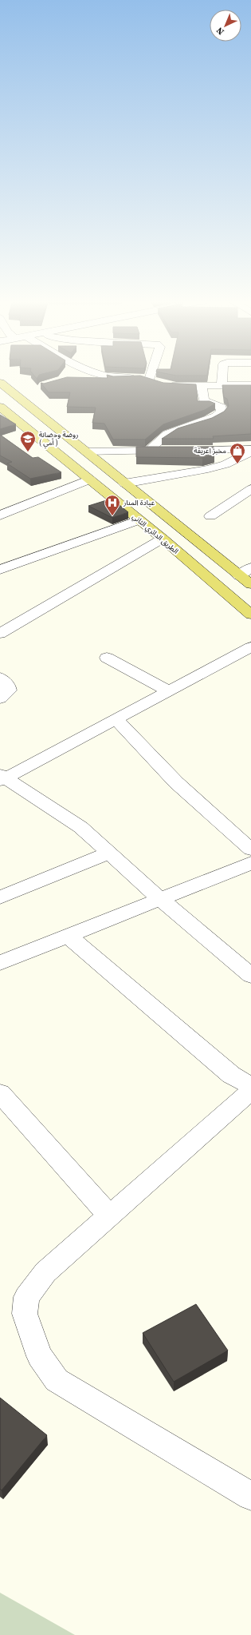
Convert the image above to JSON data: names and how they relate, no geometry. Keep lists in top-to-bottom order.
{
  "streets": {
    "main road": ["الطريق الدائري الثاني"]
  },
  "places": {
    "school or university": ["روضة وحضانة ( أمي )"],
    "shop": ["مخبز اعريفة"],
    "hospital": ["عيادة المنار"]
  },
  "north": "bottom left"
}
